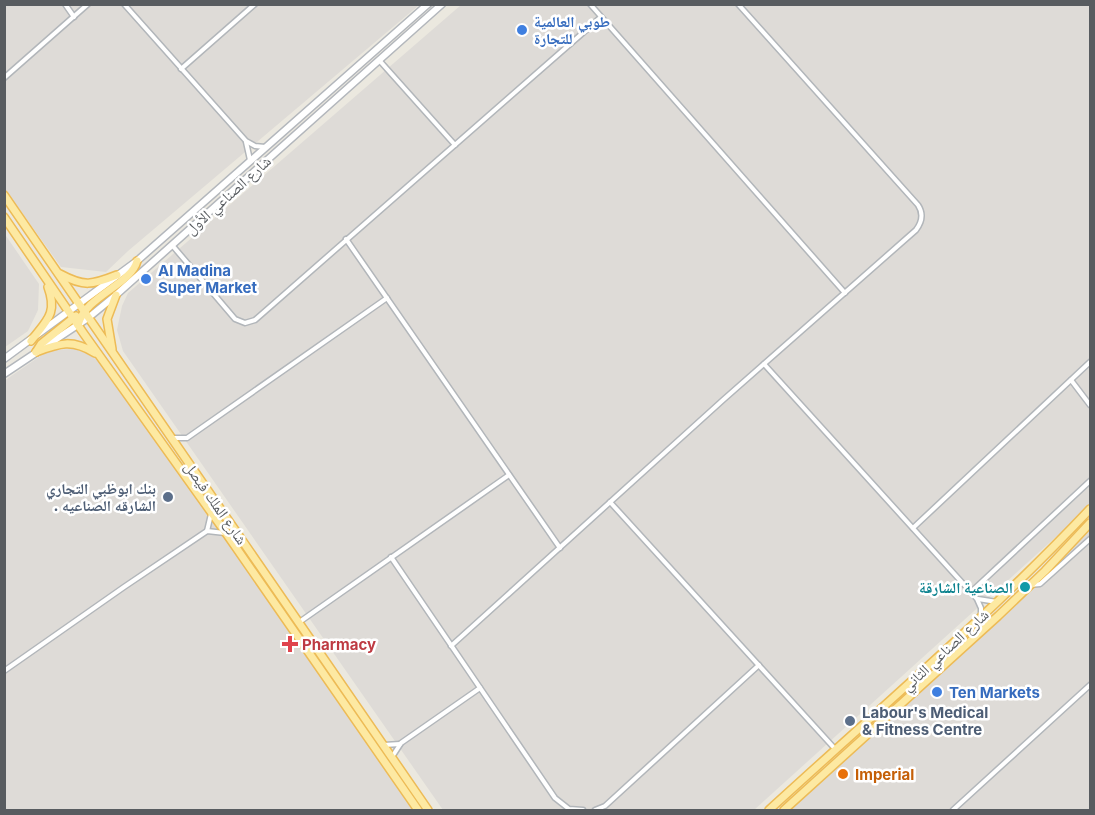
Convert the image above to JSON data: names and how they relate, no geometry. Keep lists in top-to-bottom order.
{
  "streets": {
    "main road": ["شارع الصناعي الأول", "شارع الملك فيصل", "شارع الصناعي الثاني"]
  },
  "crossings": [
    ["شارع الصناعي الأول", "شارع الملك فيصل"]
  ],
  "places": {
    "other": [
      "طوبي العالمية للتجارة",
      "Al Madina Super Market",
      "بنك ابوظبي التجاري . الشارقه الصناعيه",
      "الصناعية الشارقة",
      "Ten Markets",
      "Labour's Medical & Fitness Centre",
      "Imperial"
    ],
    "health": ["Pharmacy"]
  }
}
